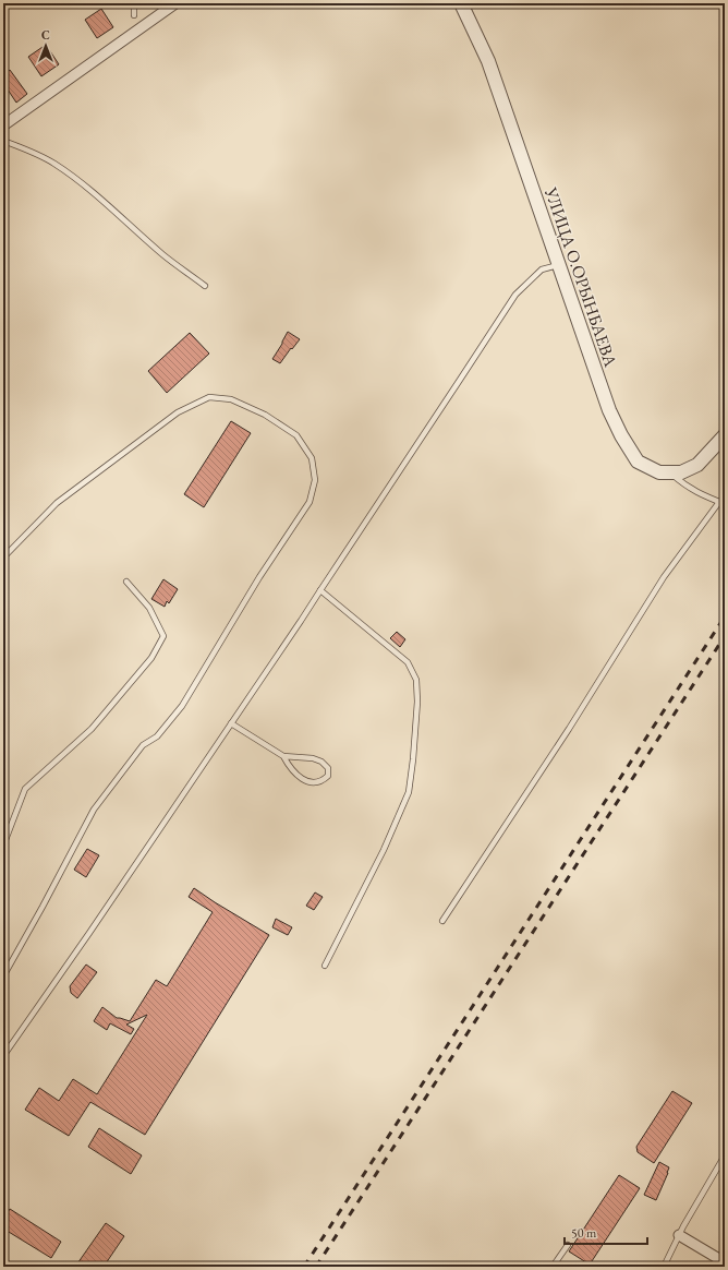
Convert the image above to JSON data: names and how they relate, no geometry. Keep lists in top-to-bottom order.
{
  "streets": {
    "street": ["УЛИЦА О.ОРЫНБАЕВА"]
  },
  "scale_bar": "50 m",
  "north": "top"
}
